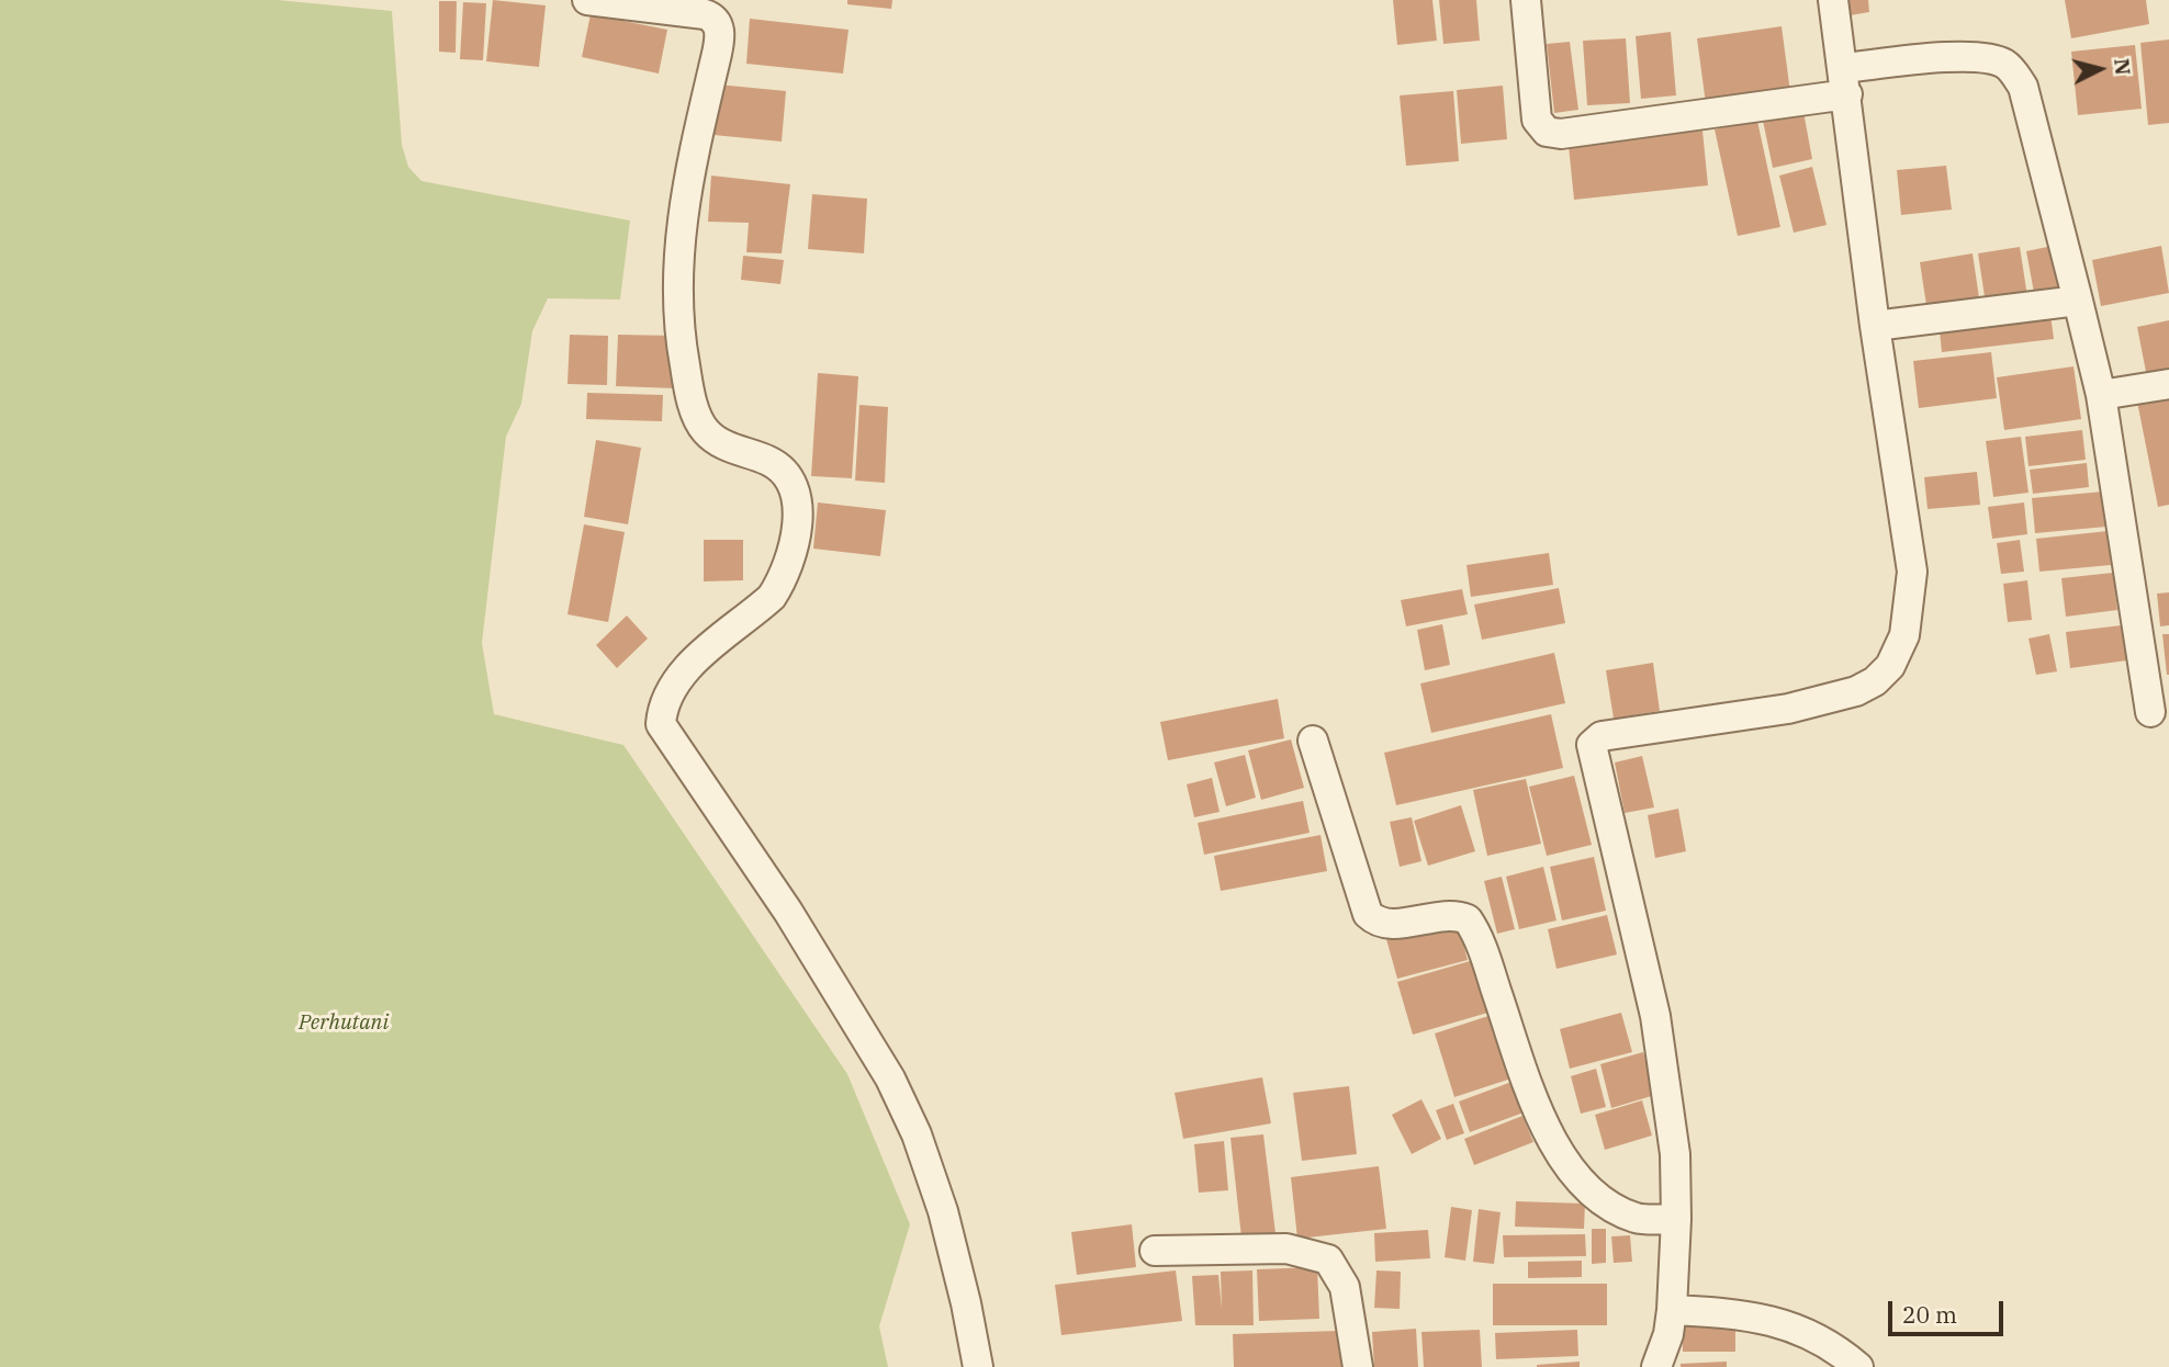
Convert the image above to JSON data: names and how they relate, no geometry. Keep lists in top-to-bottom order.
{
  "parks": ["Perhutani"],
  "scale_bar": "20 m",
  "north": "right"
}
